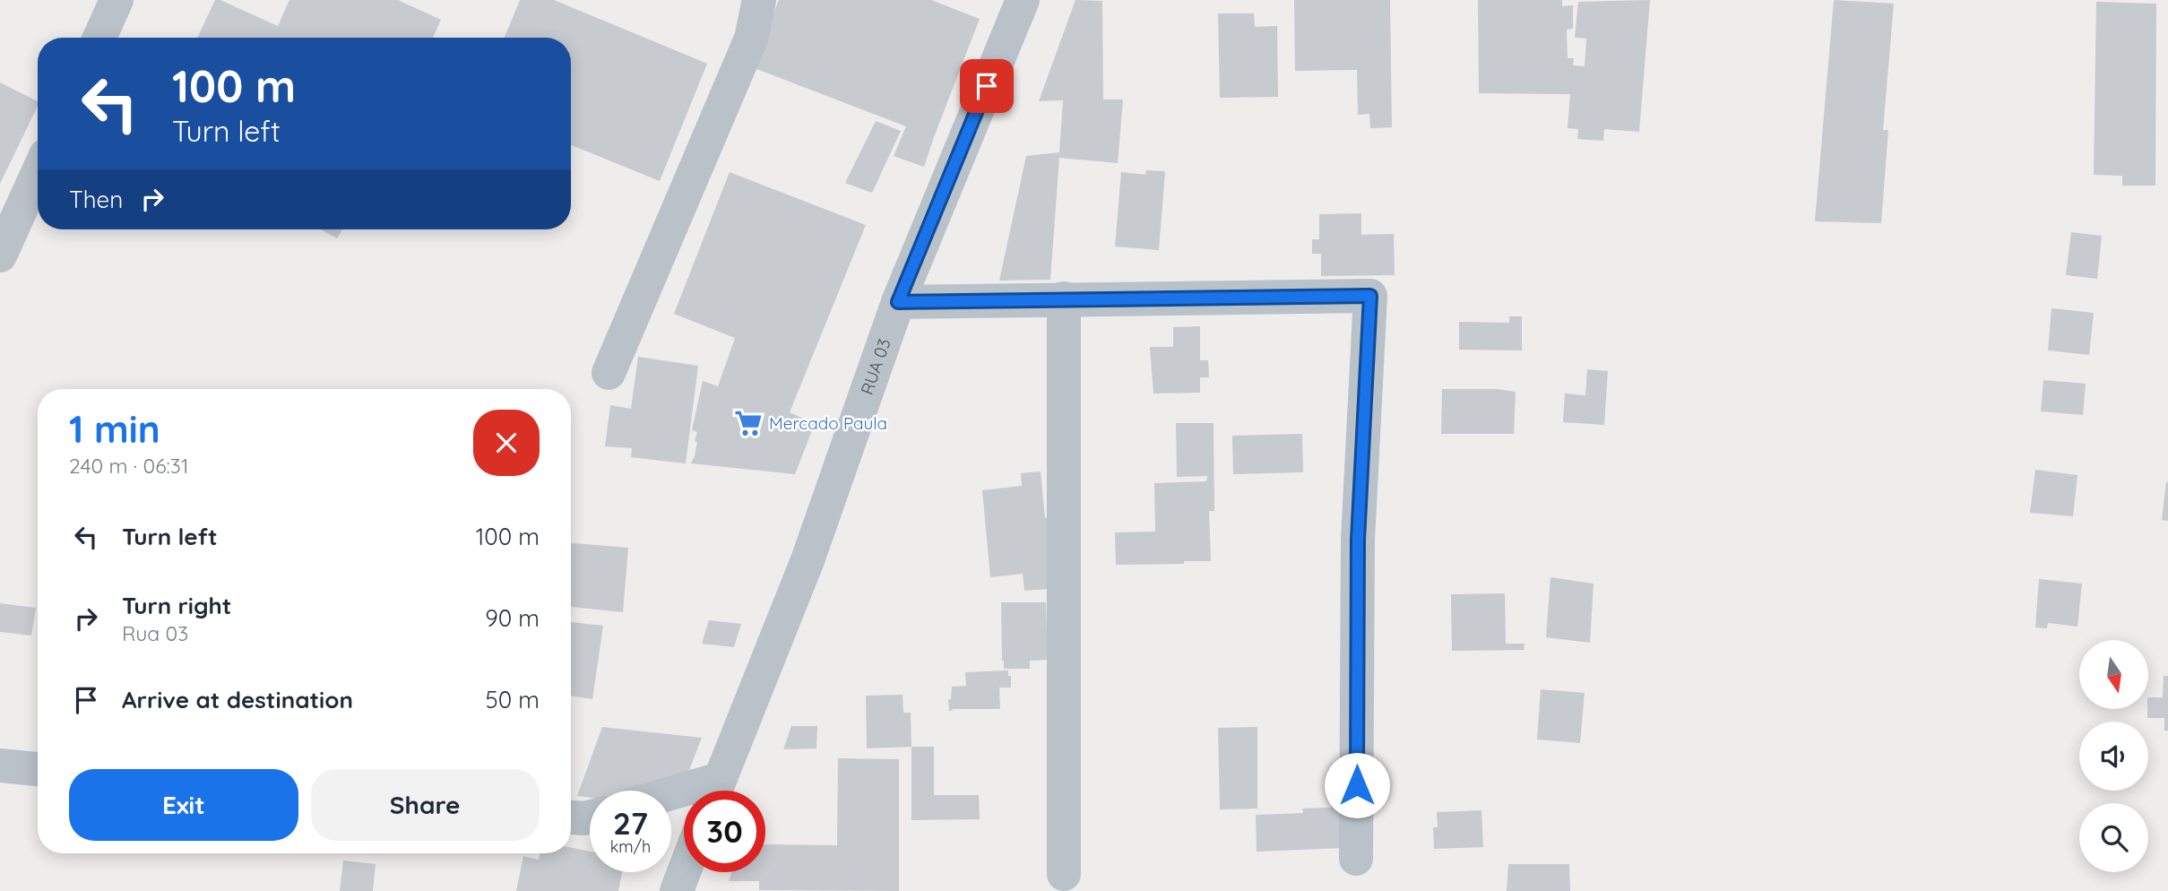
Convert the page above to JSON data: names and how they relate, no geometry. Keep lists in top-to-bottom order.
{
  "streets": {
    "street": ["RUA 03"]
  },
  "places": {
    "supermarket": ["Mercado Paula"]
  },
  "north": "bottom",
  "page": {
    "turn": ["100 m", "Turn left"],
    "then": "Then",
    "heading": ["1 min", "240 m · 06:31"],
    "list": [
      {
        "name": "Turn left",
        "value": "100 m"
      },
      {
        "name": "Turn right",
        "note": "Rua 03",
        "value": "90 m"
      },
      {
        "name": "Arrive at destination",
        "value": "50 m"
      }
    ],
    "buttons": ["Exit", "Share"],
    "speed": "27 km/h",
    "limit": "30"
  }
}
